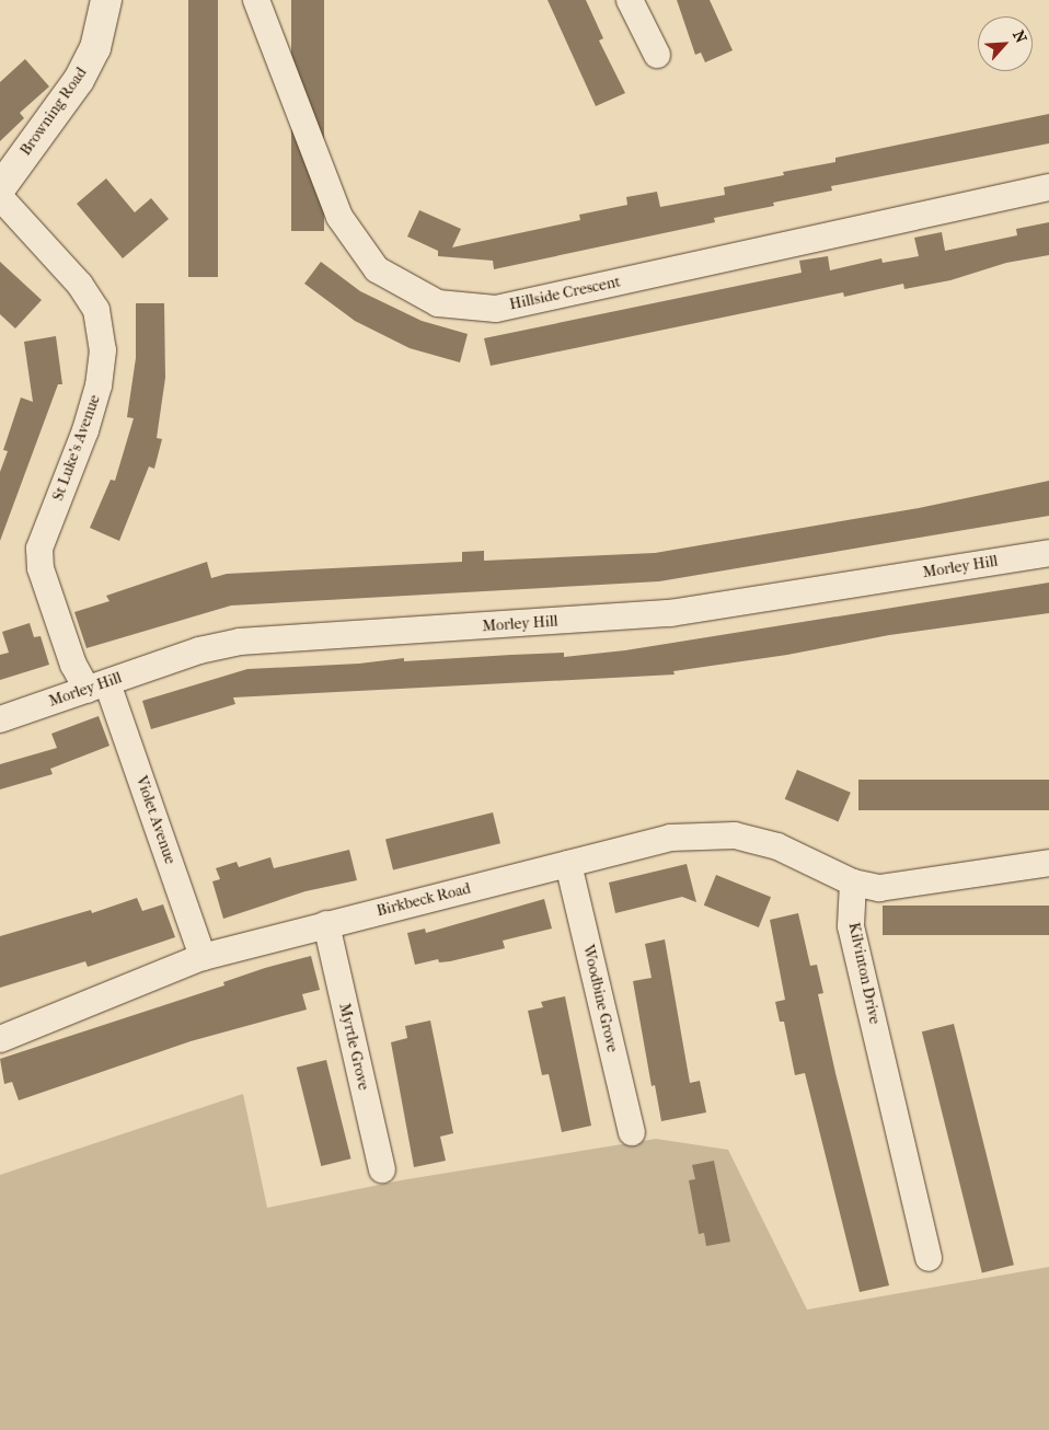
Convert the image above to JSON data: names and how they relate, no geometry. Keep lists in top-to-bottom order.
{
  "streets": {
    "street": [
      "Browning Road",
      "Hillside Crescent",
      "St Luke's Avenue",
      "Morley Hill",
      "Violet Avenue",
      "Birkbeck Road",
      "Kilvinton Drive",
      "Woodbine Grove",
      "Myrtle Grove"
    ]
  },
  "crossings": [
    ["Browning Road", "St Luke's Avenue"],
    ["St Luke's Avenue", "Morley Hill"],
    ["St Luke's Avenue", "Violet Avenue"],
    ["Morley Hill", "Violet Avenue"],
    ["Violet Avenue", "Birkbeck Road"],
    ["Birkbeck Road", "Kilvinton Drive"],
    ["Birkbeck Road", "Woodbine Grove"],
    ["Birkbeck Road", "Myrtle Grove"]
  ],
  "north": "top right"
}
